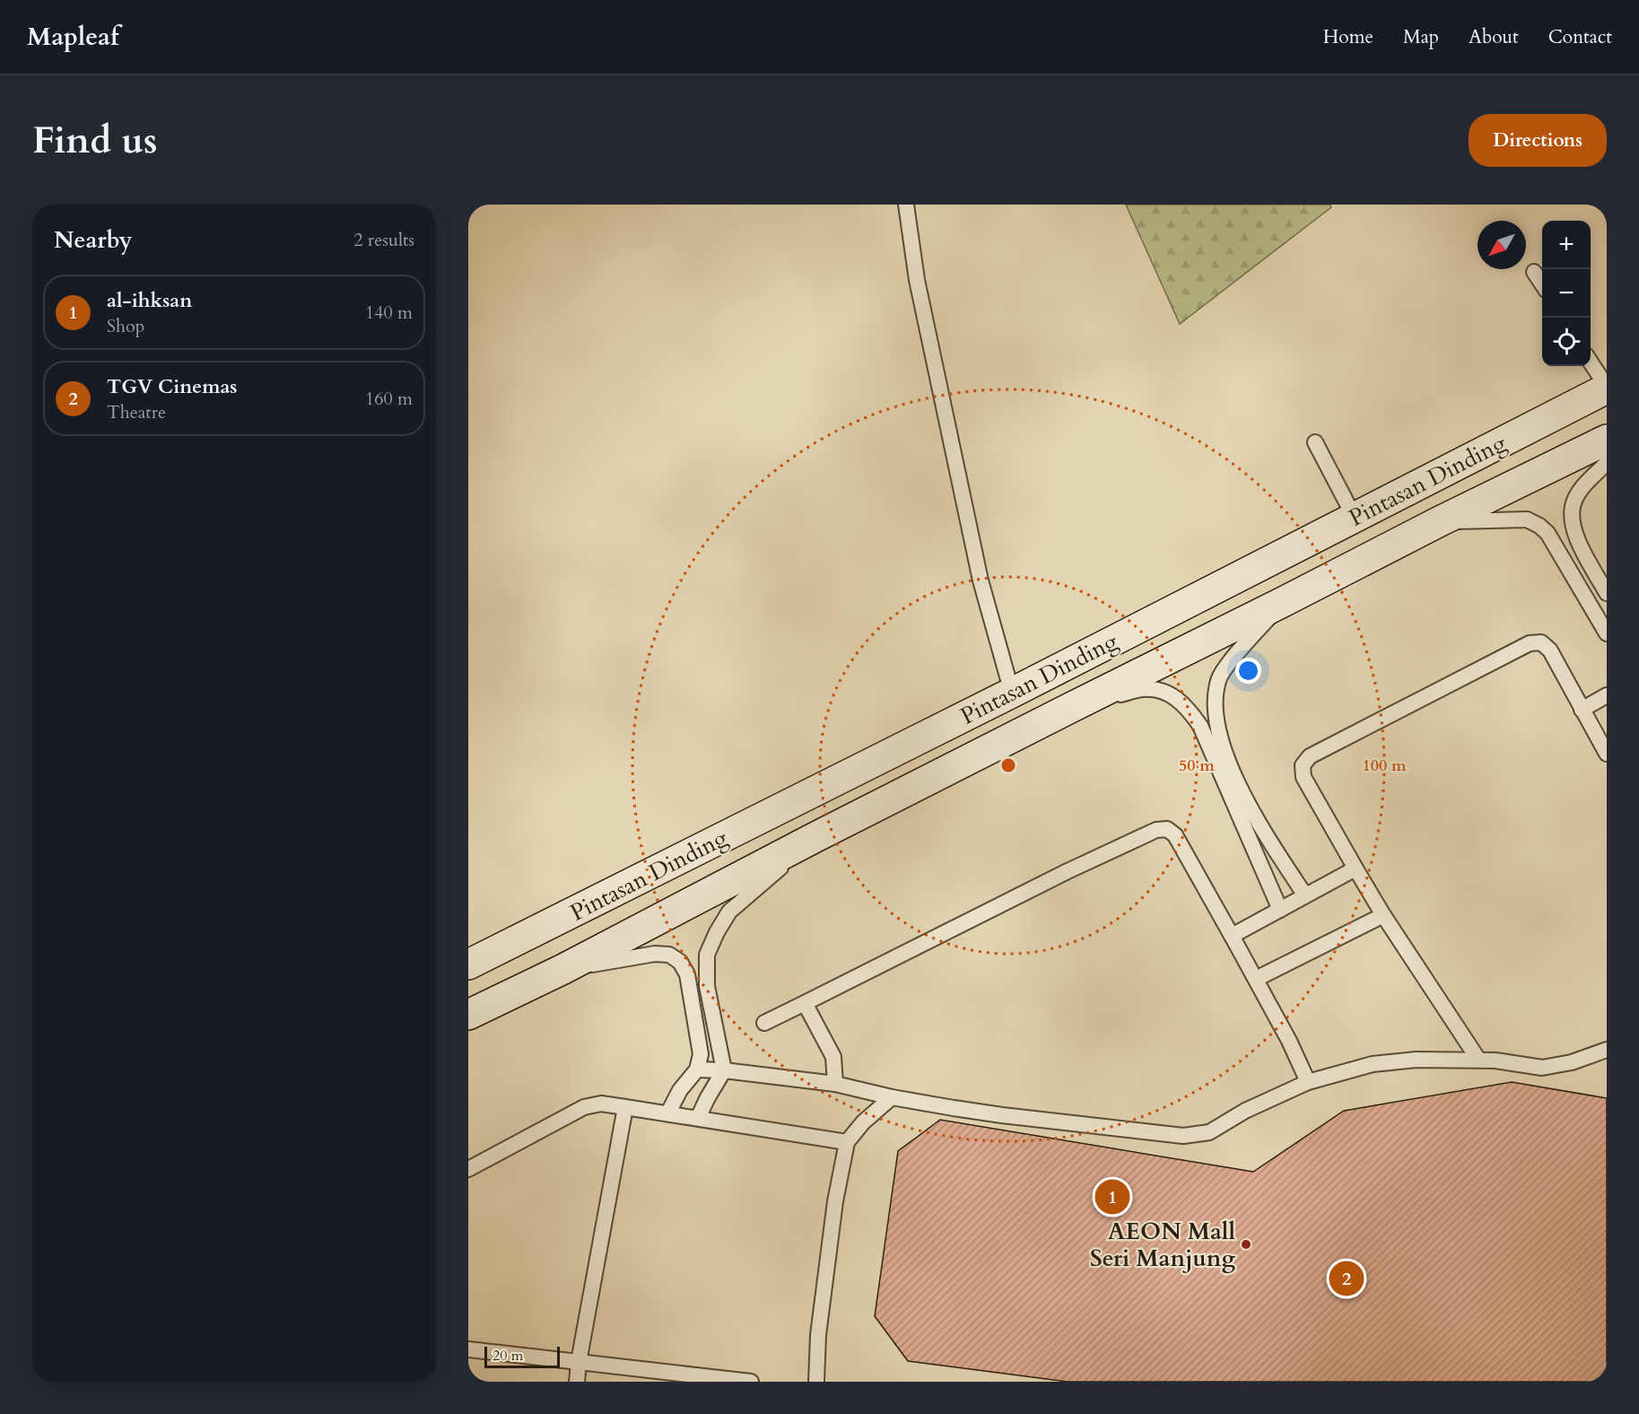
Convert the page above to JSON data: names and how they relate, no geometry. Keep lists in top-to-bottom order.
{
  "streets": {
    "main road": ["Pintasan Dinding"]
  },
  "places": ["AEON Mall Seri Manjung"],
  "scale_bar": "20 m",
  "north": "bottom left",
  "page": {
    "header": "Mapleaf",
    "nav": [
      "Home",
      "Map",
      "About",
      "Contact"
    ],
    "buttons": "Directions",
    "title": "Find us",
    "heading": ["Nearby", "2 results"],
    "map_buttons": ["+", "−"],
    "list": [
      {
        "mark": "1",
        "name": "al-ihksan",
        "note": "Shop",
        "value": "140 m"
      },
      {
        "mark": "2",
        "name": "TGV Cinemas",
        "note": "Theatre",
        "value": "160 m"
      }
    ],
    "pins": ["1", "2"],
    "scale": "20 m"
  },
  "rings": ["50 m", "100 m"]
}
